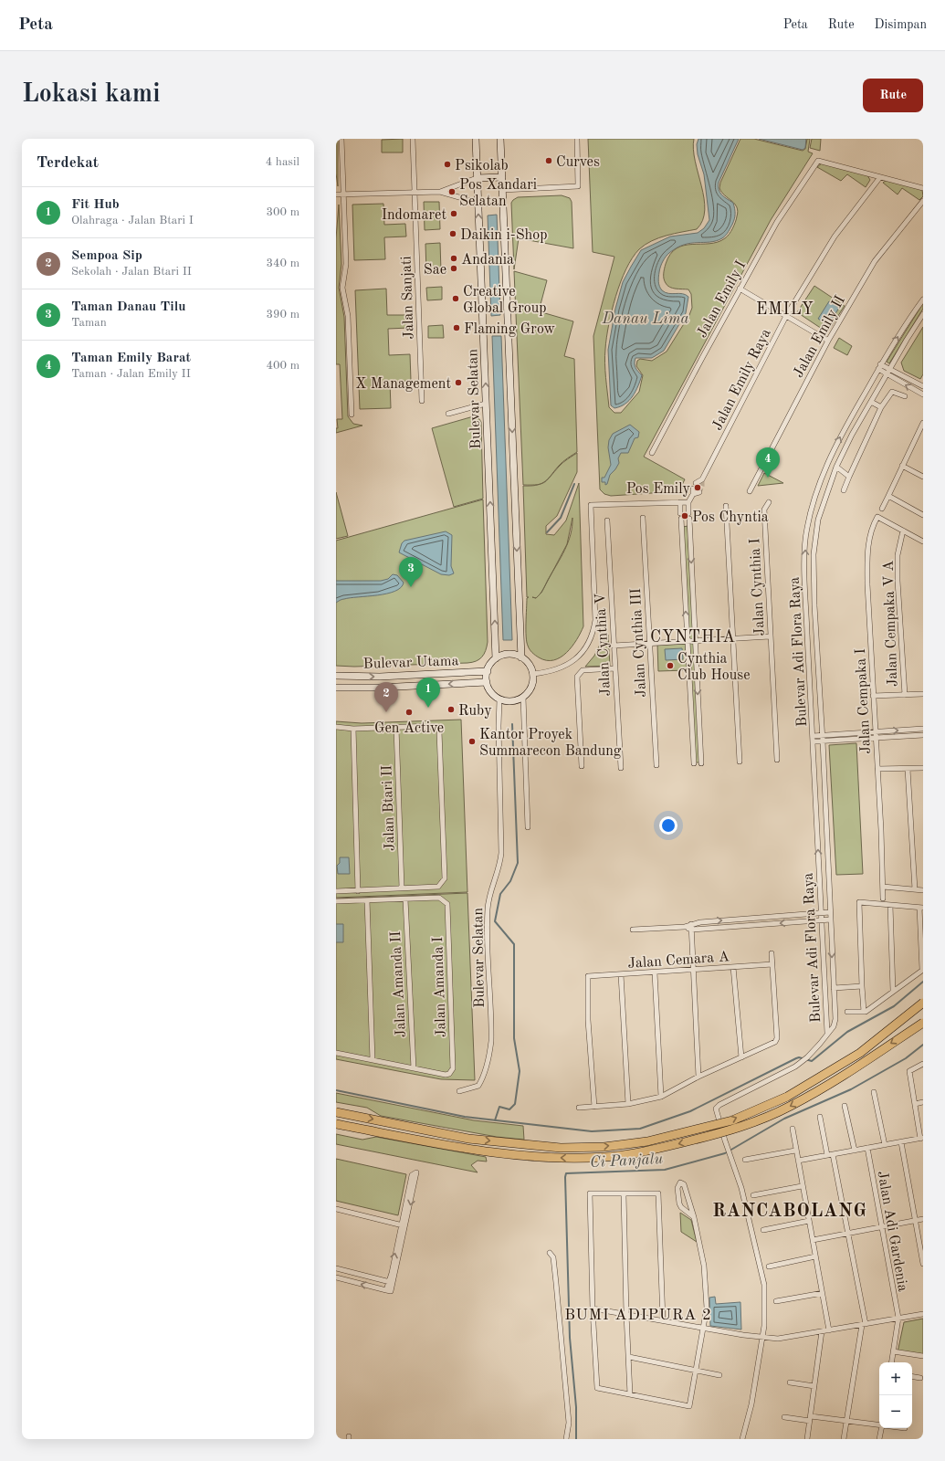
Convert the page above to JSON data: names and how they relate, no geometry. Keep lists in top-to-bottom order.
{
  "streets": {
    "main road": ["Bulevar Selatan", "Bulevar Utama"],
    "street": [
      "Jalan Sanjati",
      "Jalan Emily I",
      "Jalan Emily II",
      "Jalan Emily Raya",
      "Jalan Cynthia I",
      "Jalan Cempaka V A",
      "Jalan Cynthia III",
      "Jalan Cynthia V",
      "Bulevar Adi Flora Raya",
      "Jalan Cempaka I",
      "Jalan Btari II",
      "Jalan Cemara A",
      "Jalan Amanda II",
      "Jalan Amanda I",
      "Jalan Adi Gardenia"
    ]
  },
  "crossings": [
    ["Jalan Emily I", "Jalan Emily Raya"],
    ["Bulevar Selatan", "Bulevar Utama"],
    ["Jalan Cempaka V A", "Jalan Cempaka I"],
    ["Jalan Amanda II", "Jalan Amanda I"]
  ],
  "districts": [
    "EMILY",
    "CYNTHIA",
    "RANCABOLANG",
    "BUMI ADIPURA 2"
  ],
  "water": ["Danau Lima", "Ci Panjalu"],
  "places": [
    "Curves",
    "Psikolab",
    "Pos Xandari Selatan",
    "Indomaret",
    "Daikin i-Shop",
    "Andania",
    "Sae",
    "Creative Global Group",
    "Flaming Grow",
    "X Management",
    "Pos Emily",
    "Pos Chyntia",
    "Cynthia Club House",
    "Ruby",
    "Gen Active",
    "Kantor Proyek Summarecon Bandung"
  ],
  "page": {
    "header": "Peta",
    "nav": ["Peta", "Rute", "Disimpan"],
    "buttons": "Rute",
    "title": "Lokasi kami",
    "heading": ["Terdekat", "4 hasil"],
    "list": [
      {
        "mark": "1",
        "name": "Fit Hub",
        "note": "Olahraga · Jalan Btari I",
        "value": "300 m"
      },
      {
        "mark": "2",
        "name": "Sempoa Sip",
        "note": "Sekolah · Jalan Btari II",
        "value": "340 m"
      },
      {
        "mark": "3",
        "name": "Taman Danau Tilu",
        "note": "Taman",
        "value": "390 m"
      },
      {
        "mark": "4",
        "name": "Taman Emily Barat",
        "note": "Taman · Jalan Emily II",
        "value": "400 m"
      }
    ],
    "pins": [
      "4",
      "3",
      "1",
      "2"
    ],
    "map_buttons": ["+", "−"]
  }
}
